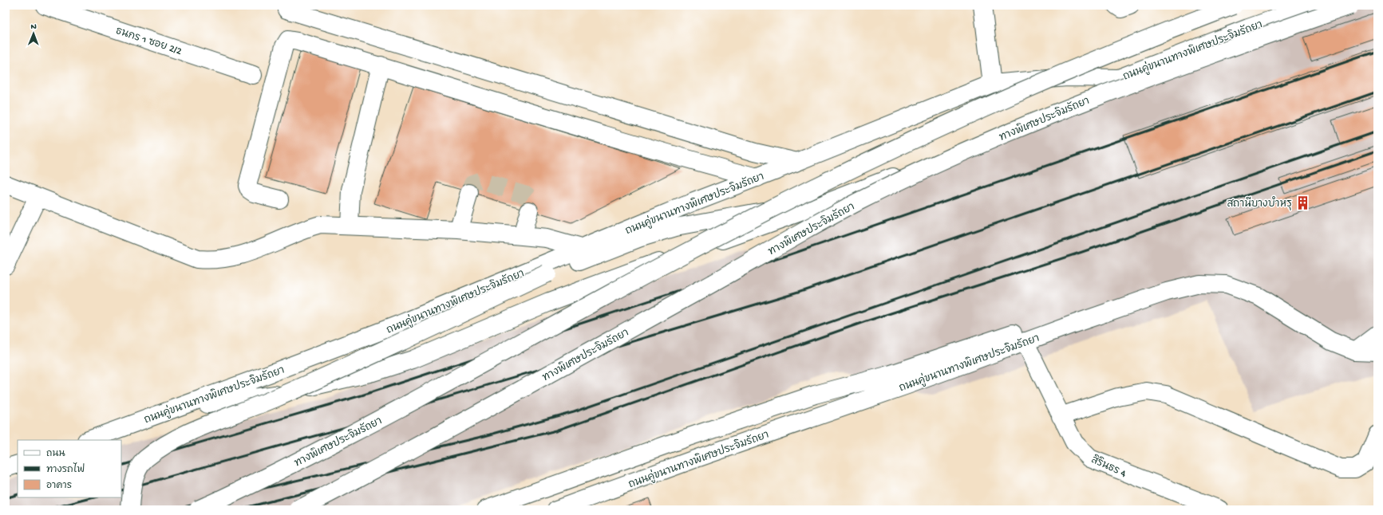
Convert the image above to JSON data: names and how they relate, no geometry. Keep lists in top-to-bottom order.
{
  "streets": {
    "main road": [
      "ธนกร 1 ซอย 2/2",
      "ถนนคู่ขนานทางพิเศษประจิมรัถยา",
      "ทางพิเศษประจิมรัถยา",
      "สิรินธร 4"
    ]
  },
  "crossings": [
    ["ถนนคู่ขนานทางพิเศษประจิมรัถยา", "สิรินธร 4"]
  ],
  "places": {
    "building": ["สถานีบางบำหรุ"]
  },
  "legend": ["ถนน", "ทางรถไฟ", "อาคาร"],
  "north": "top"
}
